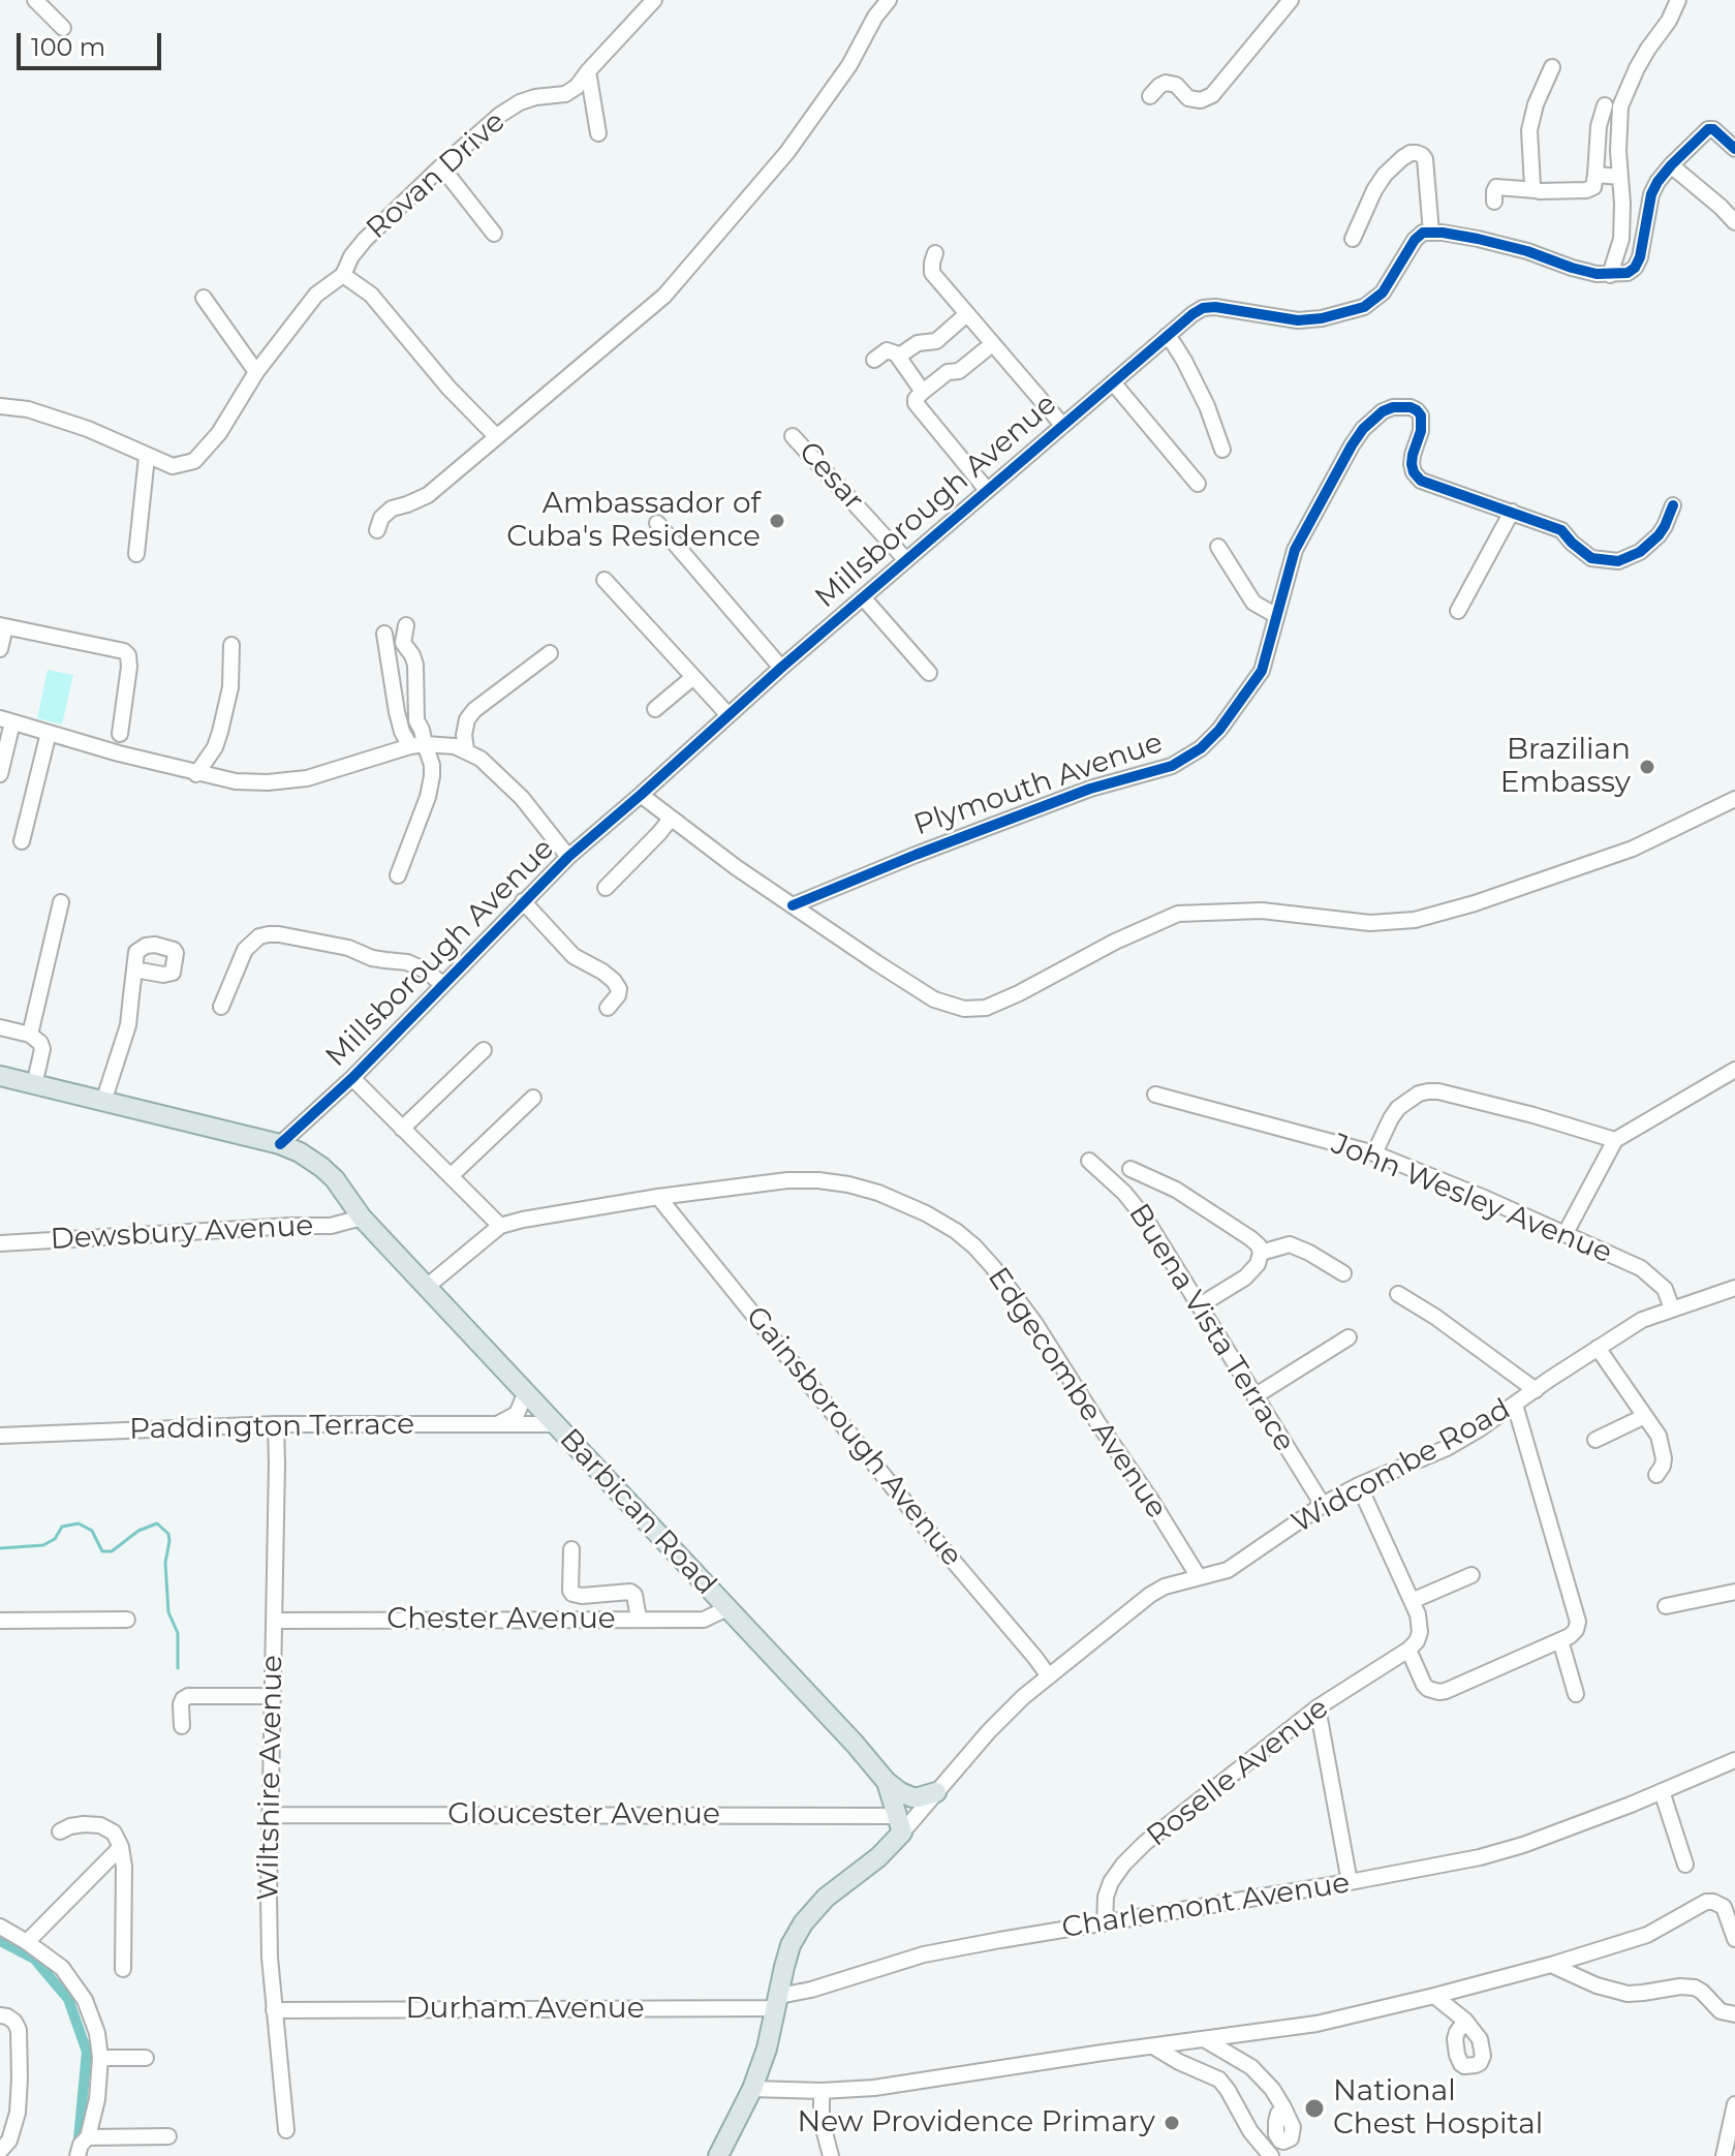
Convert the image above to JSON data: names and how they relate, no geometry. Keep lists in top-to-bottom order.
{
  "streets": {
    "main road": ["Barbican Road"],
    "street": [
      "Rovan Drive",
      "Cesar",
      "Millsborough Avenue",
      "Plymouth Avenue",
      "John Wesley Avenue",
      "Dewsbury Avenue",
      "Buena Vista Terrace",
      "Edgecombe Avenue",
      "Paddington Terrace",
      "Gainsborough Avenue",
      "Widcombe Road",
      "Chester Avenue",
      "Roselle Avenue",
      "Wiltshire Avenue",
      "Gloucester Avenue",
      "Charlemont Avenue",
      "Durham Avenue"
    ]
  },
  "crossings": [
    ["Cesar", "Millsborough Avenue"],
    ["Millsborough Avenue", "Barbican Road"],
    ["John Wesley Avenue", "Widcombe Road"],
    ["Dewsbury Avenue", "Barbican Road"],
    ["Buena Vista Terrace", "Widcombe Road"],
    ["Edgecombe Avenue", "Gainsborough Avenue"],
    ["Edgecombe Avenue", "Widcombe Road"],
    ["Edgecombe Avenue", "Barbican Road"],
    ["Paddington Terrace", "Barbican Road"],
    ["Paddington Terrace", "Wiltshire Avenue"],
    ["Gainsborough Avenue", "Widcombe Road"],
    ["Widcombe Road", "Barbican Road"],
    ["Widcombe Road", "Gloucester Avenue"],
    ["Barbican Road", "Chester Avenue"],
    ["Barbican Road", "Gloucester Avenue"],
    ["Chester Avenue", "Wiltshire Avenue"],
    ["Roselle Avenue", "Charlemont Avenue"],
    ["Wiltshire Avenue", "Gloucester Avenue"],
    ["Wiltshire Avenue", "Durham Avenue"],
    ["Charlemont Avenue", "Durham Avenue"]
  ],
  "places": [
    "Ambassador of Cuba's Residence",
    "Brazilian Embassy",
    "National Chest Hospital",
    "New Providence Primary"
  ],
  "scale_bar": "100 m"
}
